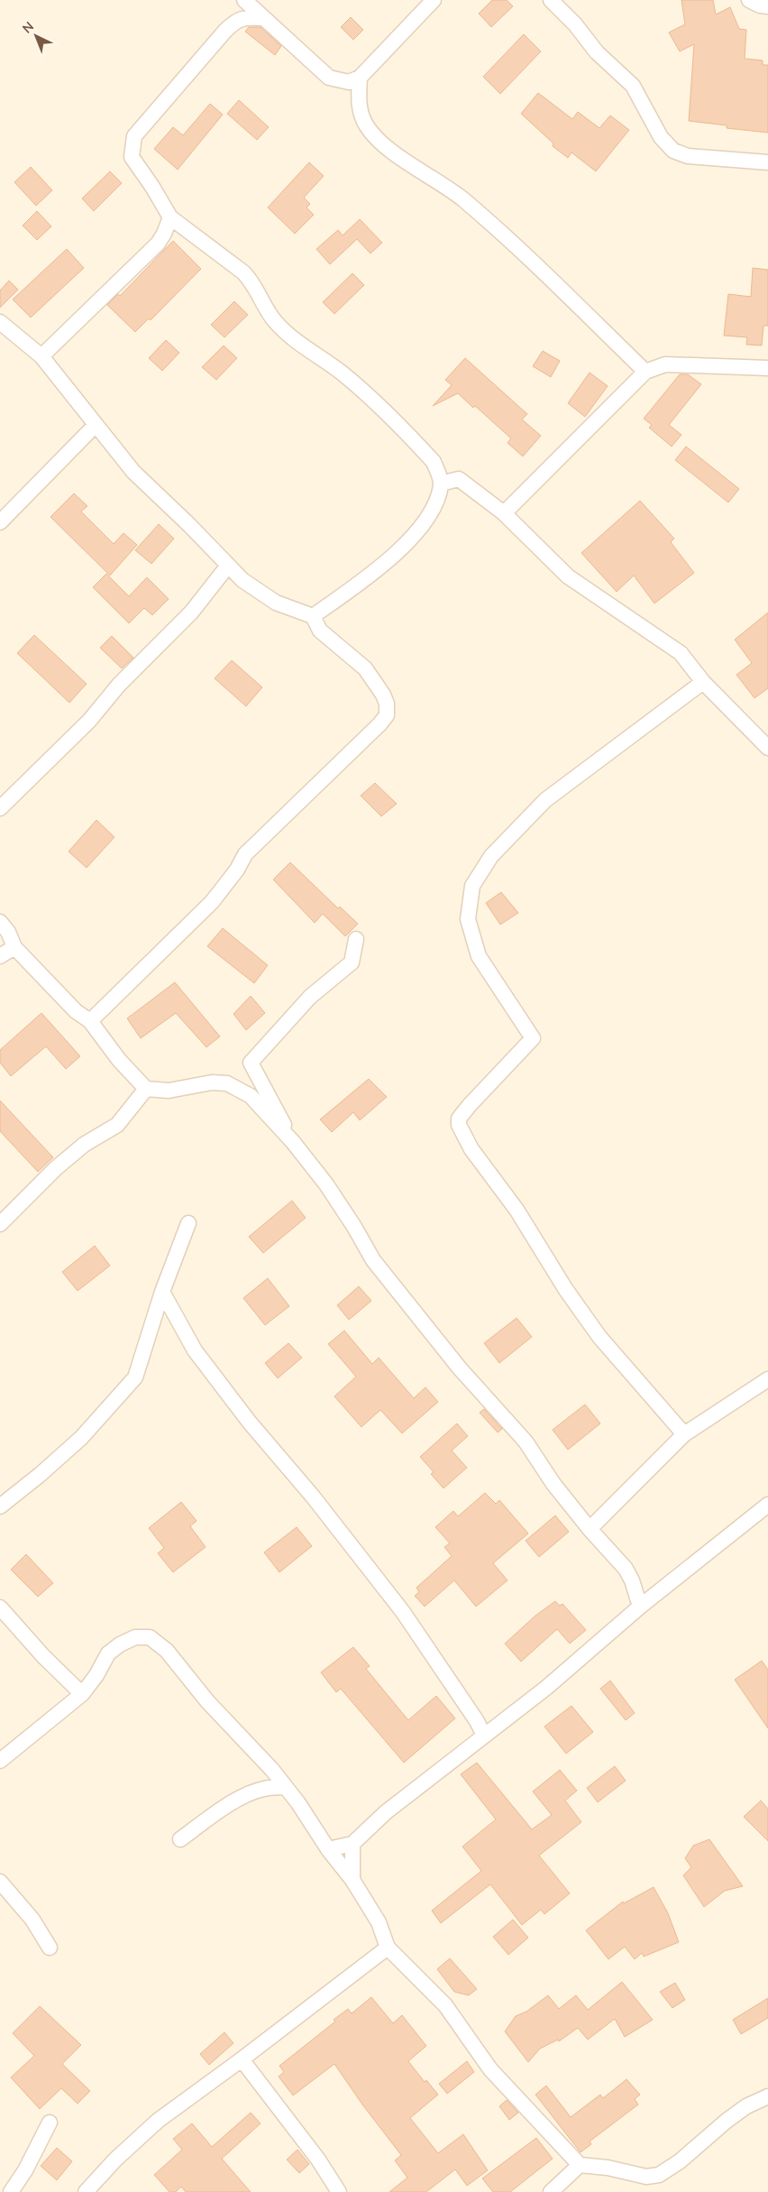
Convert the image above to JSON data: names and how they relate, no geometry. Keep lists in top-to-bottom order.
{
  "north": "top left"
}
